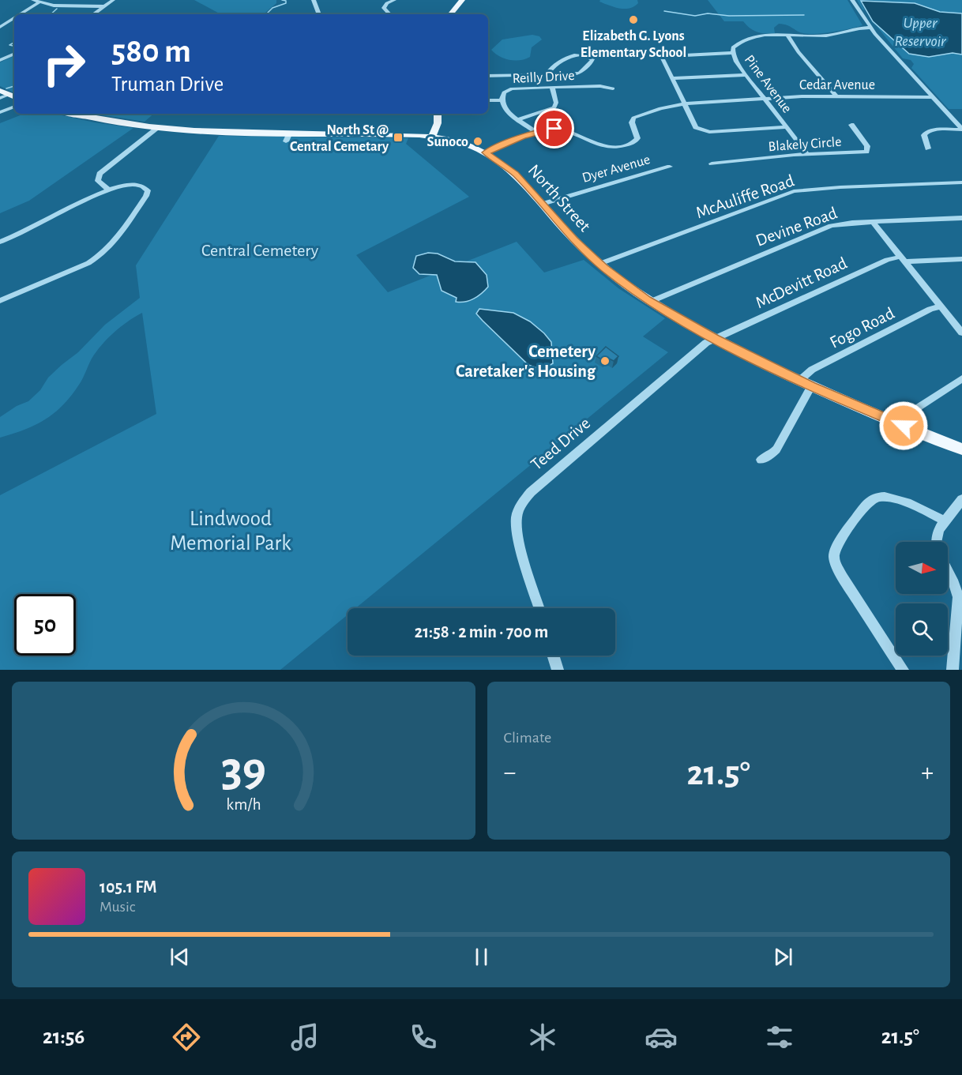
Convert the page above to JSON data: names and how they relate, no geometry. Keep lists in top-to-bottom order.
{
  "streets": {
    "main road": ["North Street"],
    "street": [
      "Reilly Drive",
      "Pine Avenue",
      "Cedar Avenue",
      "Blakely Circle",
      "Dyer Avenue",
      "McAuliffe Road",
      "Devine Road",
      "McDevitt Road",
      "Fogo Road",
      "Teed Drive"
    ]
  },
  "crossings": [
    ["Reilly Drive", "Cedar Avenue"],
    ["Pine Avenue", "Cedar Avenue"],
    ["Pine Avenue", "Blakely Circle"],
    ["Dyer Avenue", "North Street"],
    ["McAuliffe Road", "North Street"],
    ["North Street", "Devine Road"],
    ["North Street", "McDevitt Road"],
    ["North Street", "Fogo Road"],
    ["North Street", "Teed Drive"],
    ["McDevitt Road", "Teed Drive"]
  ],
  "water": ["Upper Reservoir"],
  "parks": ["Central Cemetery", "Lindwood Memorial Park"],
  "places": {
    "other": ["Elizabeth G. Lyons Elementary School", "Sunoco", "Cemetery Caretaker's Housing"],
    "transit": ["North St @ Central Cemetary"]
  },
  "north": "right",
  "page": {
    "turn": ["580 m", "Truman Drive"],
    "limit": "50",
    "trip": "21:58 · 2 min · 700 m",
    "tile": "Climate",
    "heat": ["−", "21.5°", "+"],
    "song": ["105.1 FM", "Music"],
    "tabs": ["21:56", "21.5°"],
    "gauge": ["39", "km/h"]
  }
}
